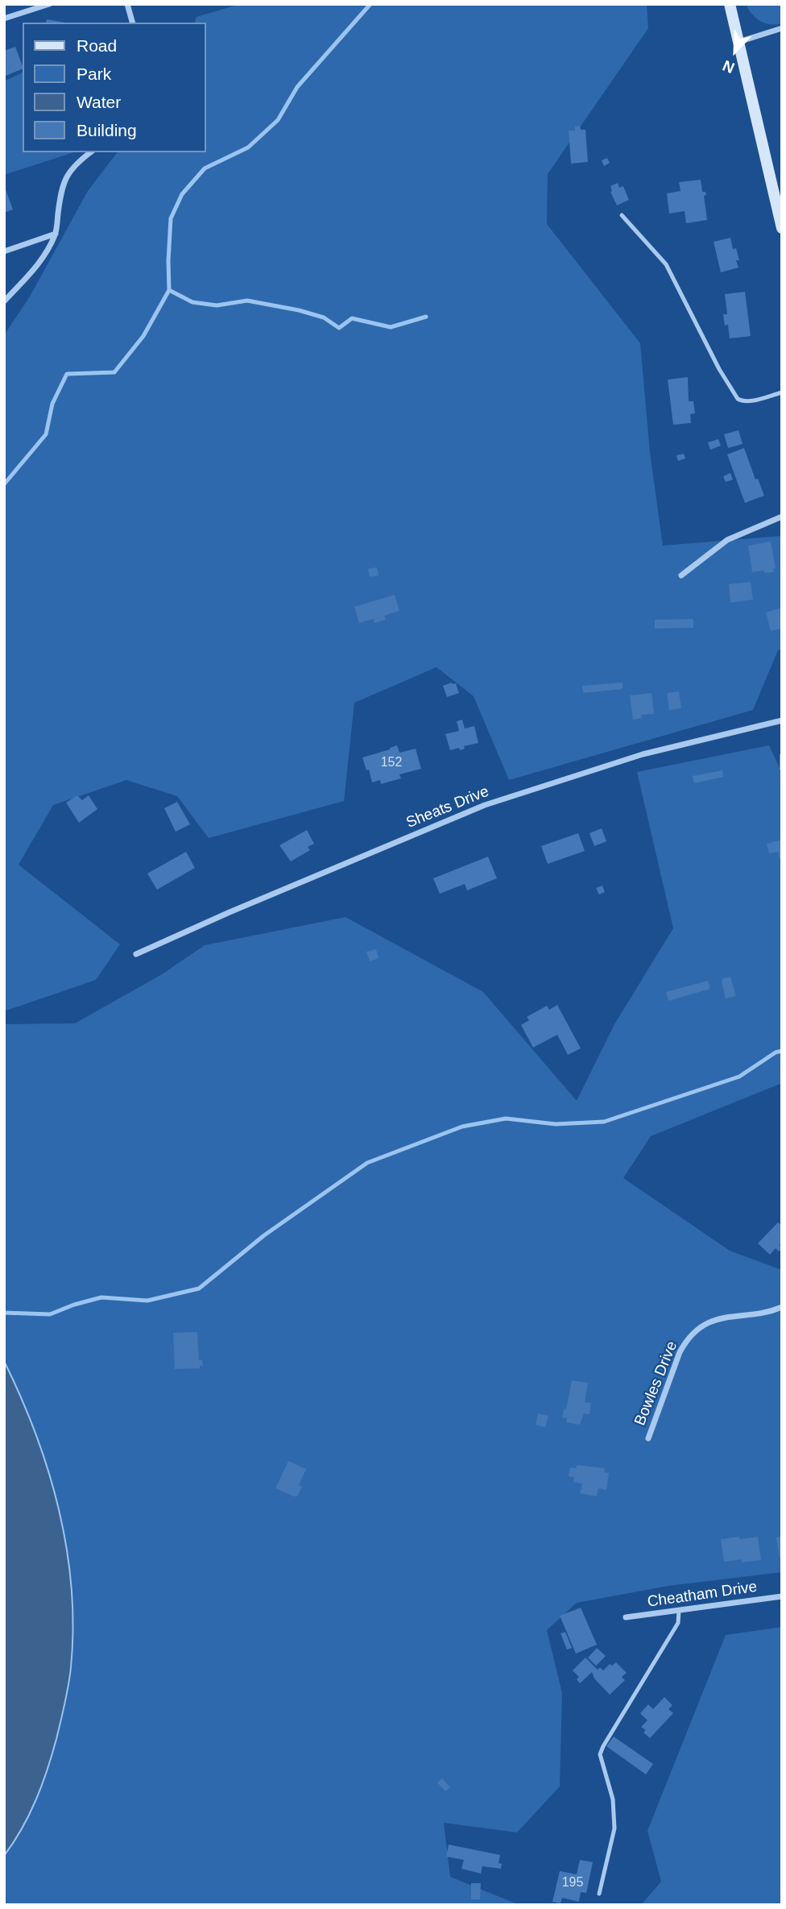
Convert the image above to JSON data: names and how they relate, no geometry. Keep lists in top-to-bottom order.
{
  "streets": {
    "street": ["Sheats Drive", "Bowles Drive", "Cheatham Drive"]
  },
  "house_numbers": ["152", "195"],
  "legend": [
    "Road",
    "Park",
    "Water",
    "Building"
  ],
  "north": "bottom left"
}
